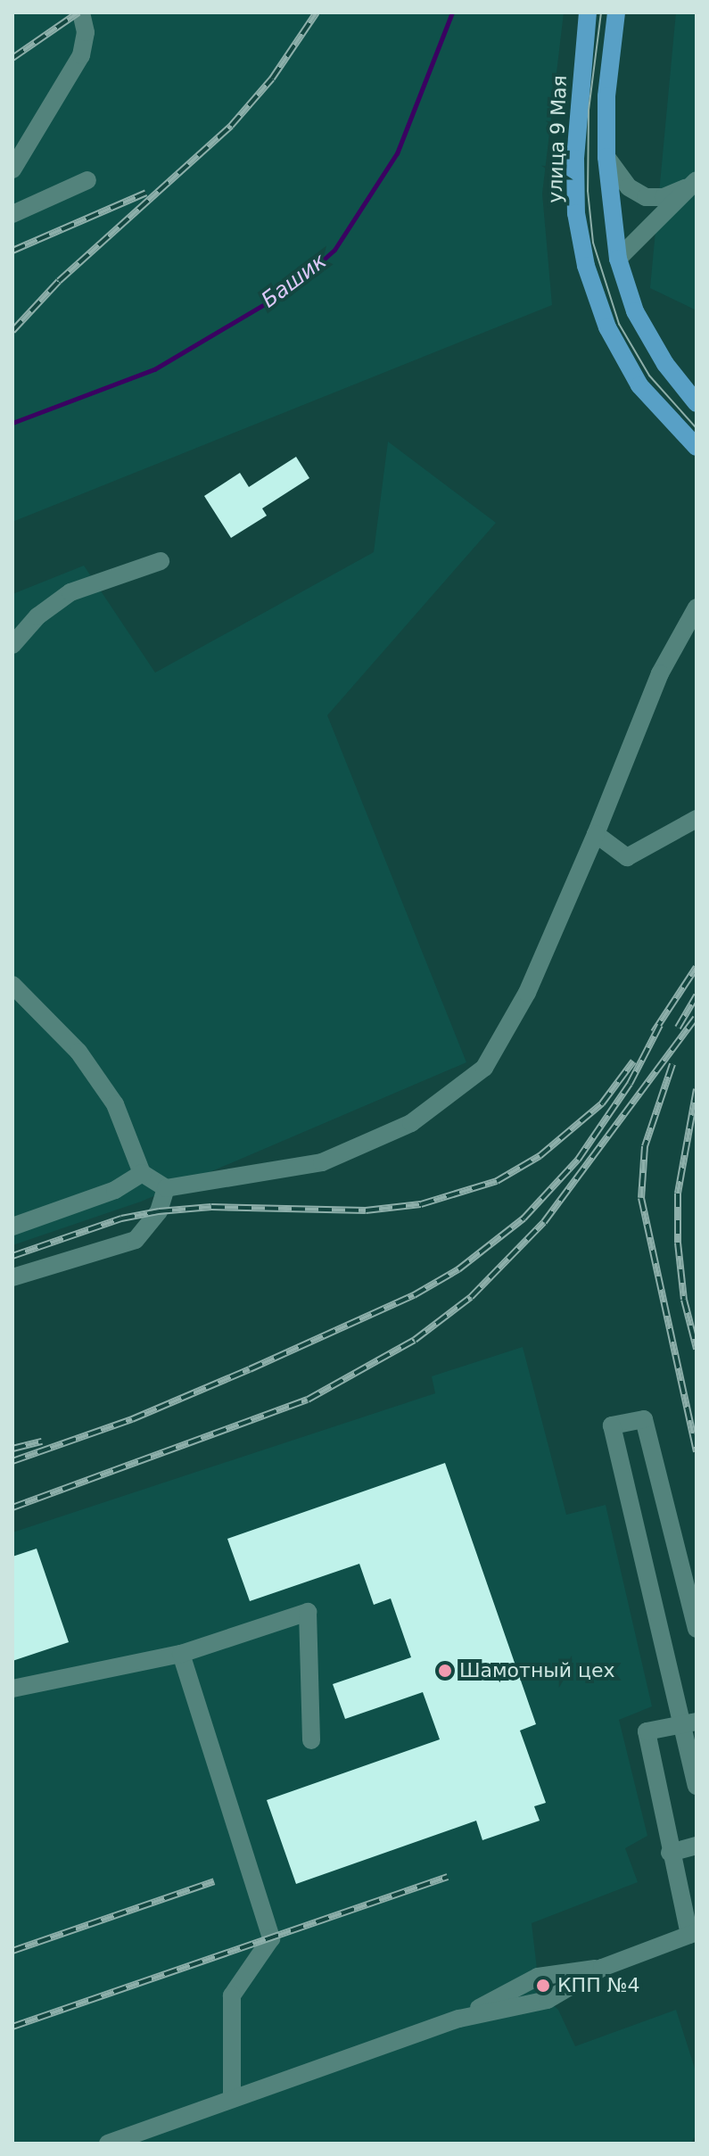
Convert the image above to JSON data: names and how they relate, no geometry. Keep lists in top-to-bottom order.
{
  "streets": {
    "main road": ["улица 9 Мая"]
  },
  "water": ["Башик"],
  "places": ["Шамотный цех", "КПП №4"]
}
